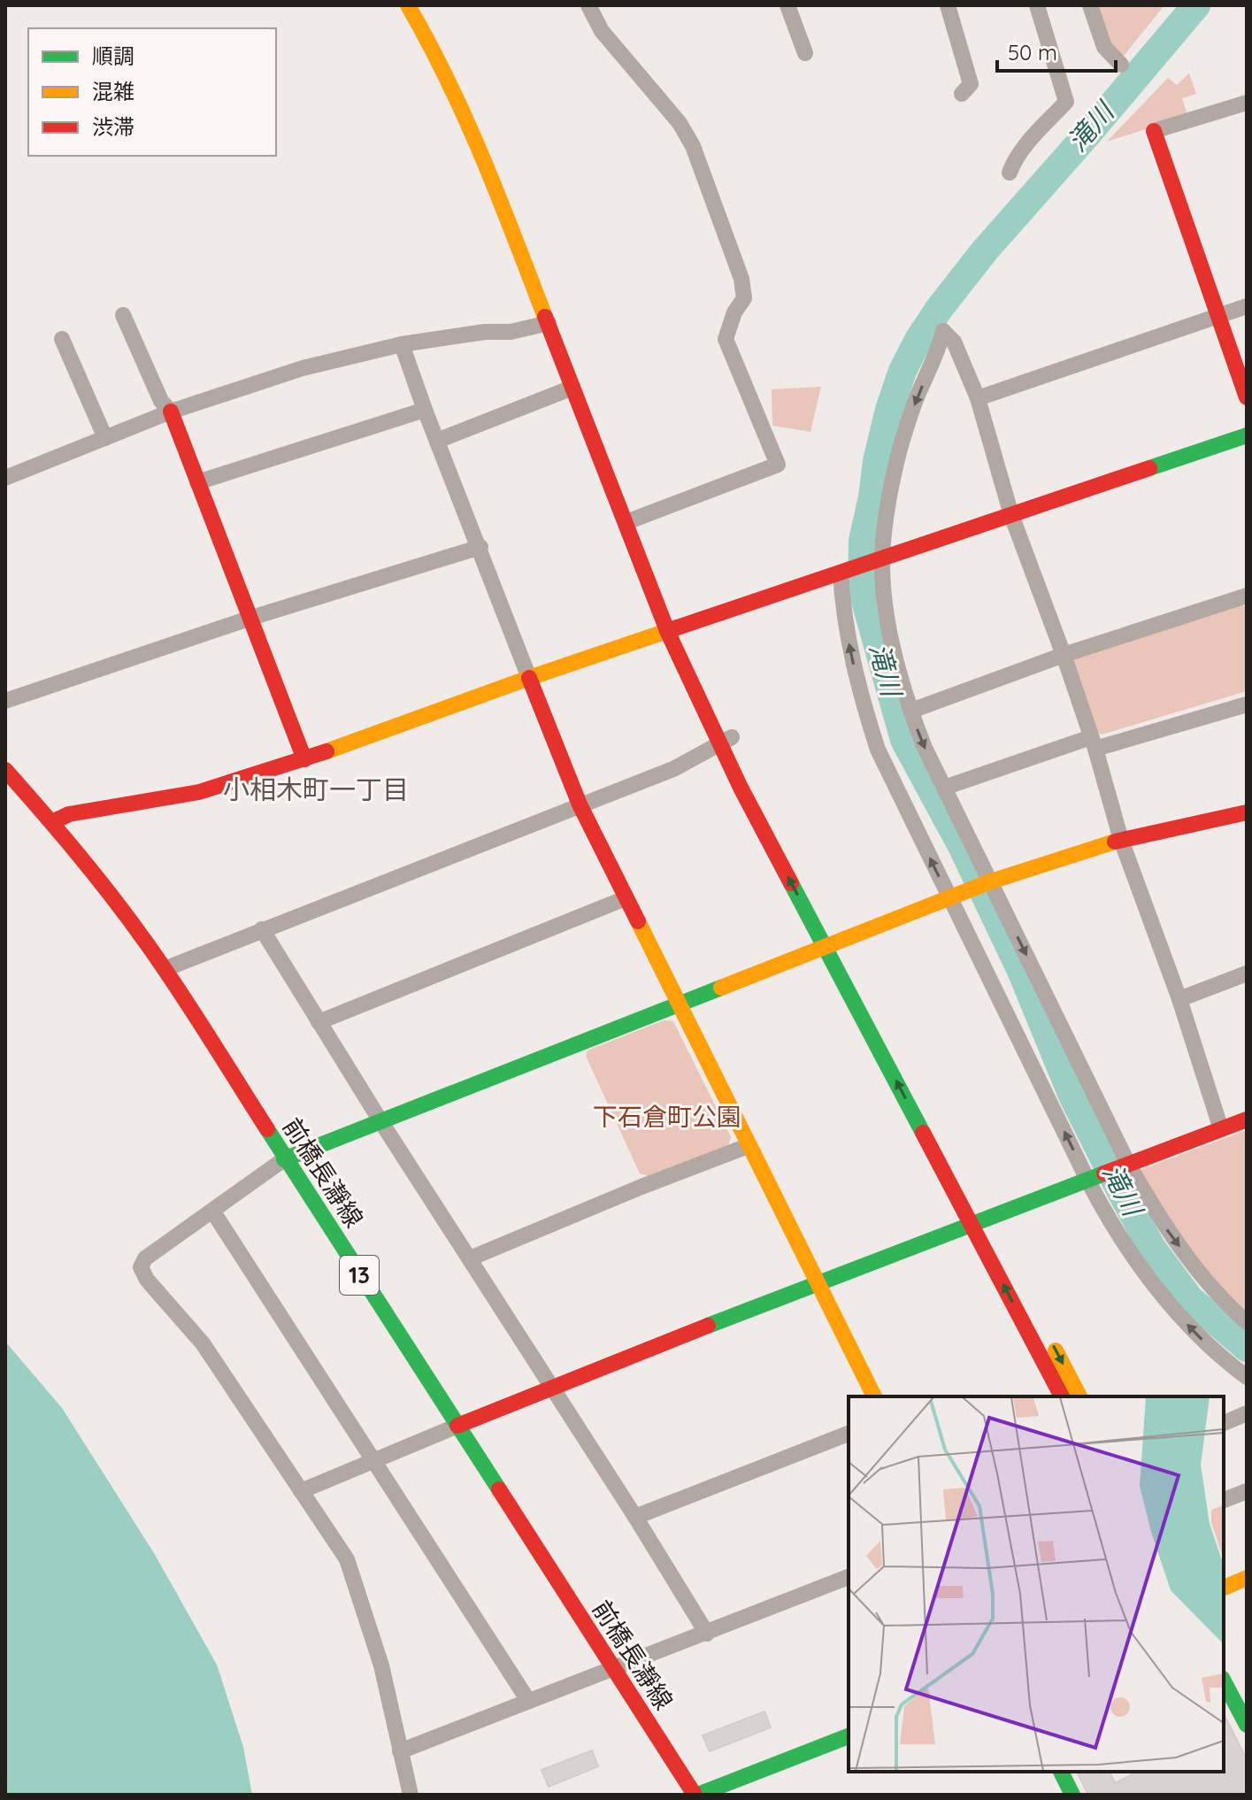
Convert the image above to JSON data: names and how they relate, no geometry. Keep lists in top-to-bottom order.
{
  "streets": {
    "street": ["前橋長瀞線", "13"]
  },
  "districts": ["小相木町一丁目"],
  "water": ["滝川"],
  "parks": ["下石倉町公園"],
  "legend": ["順調", "混雑", "渋滞"],
  "scale_bar": "50 m"
}
